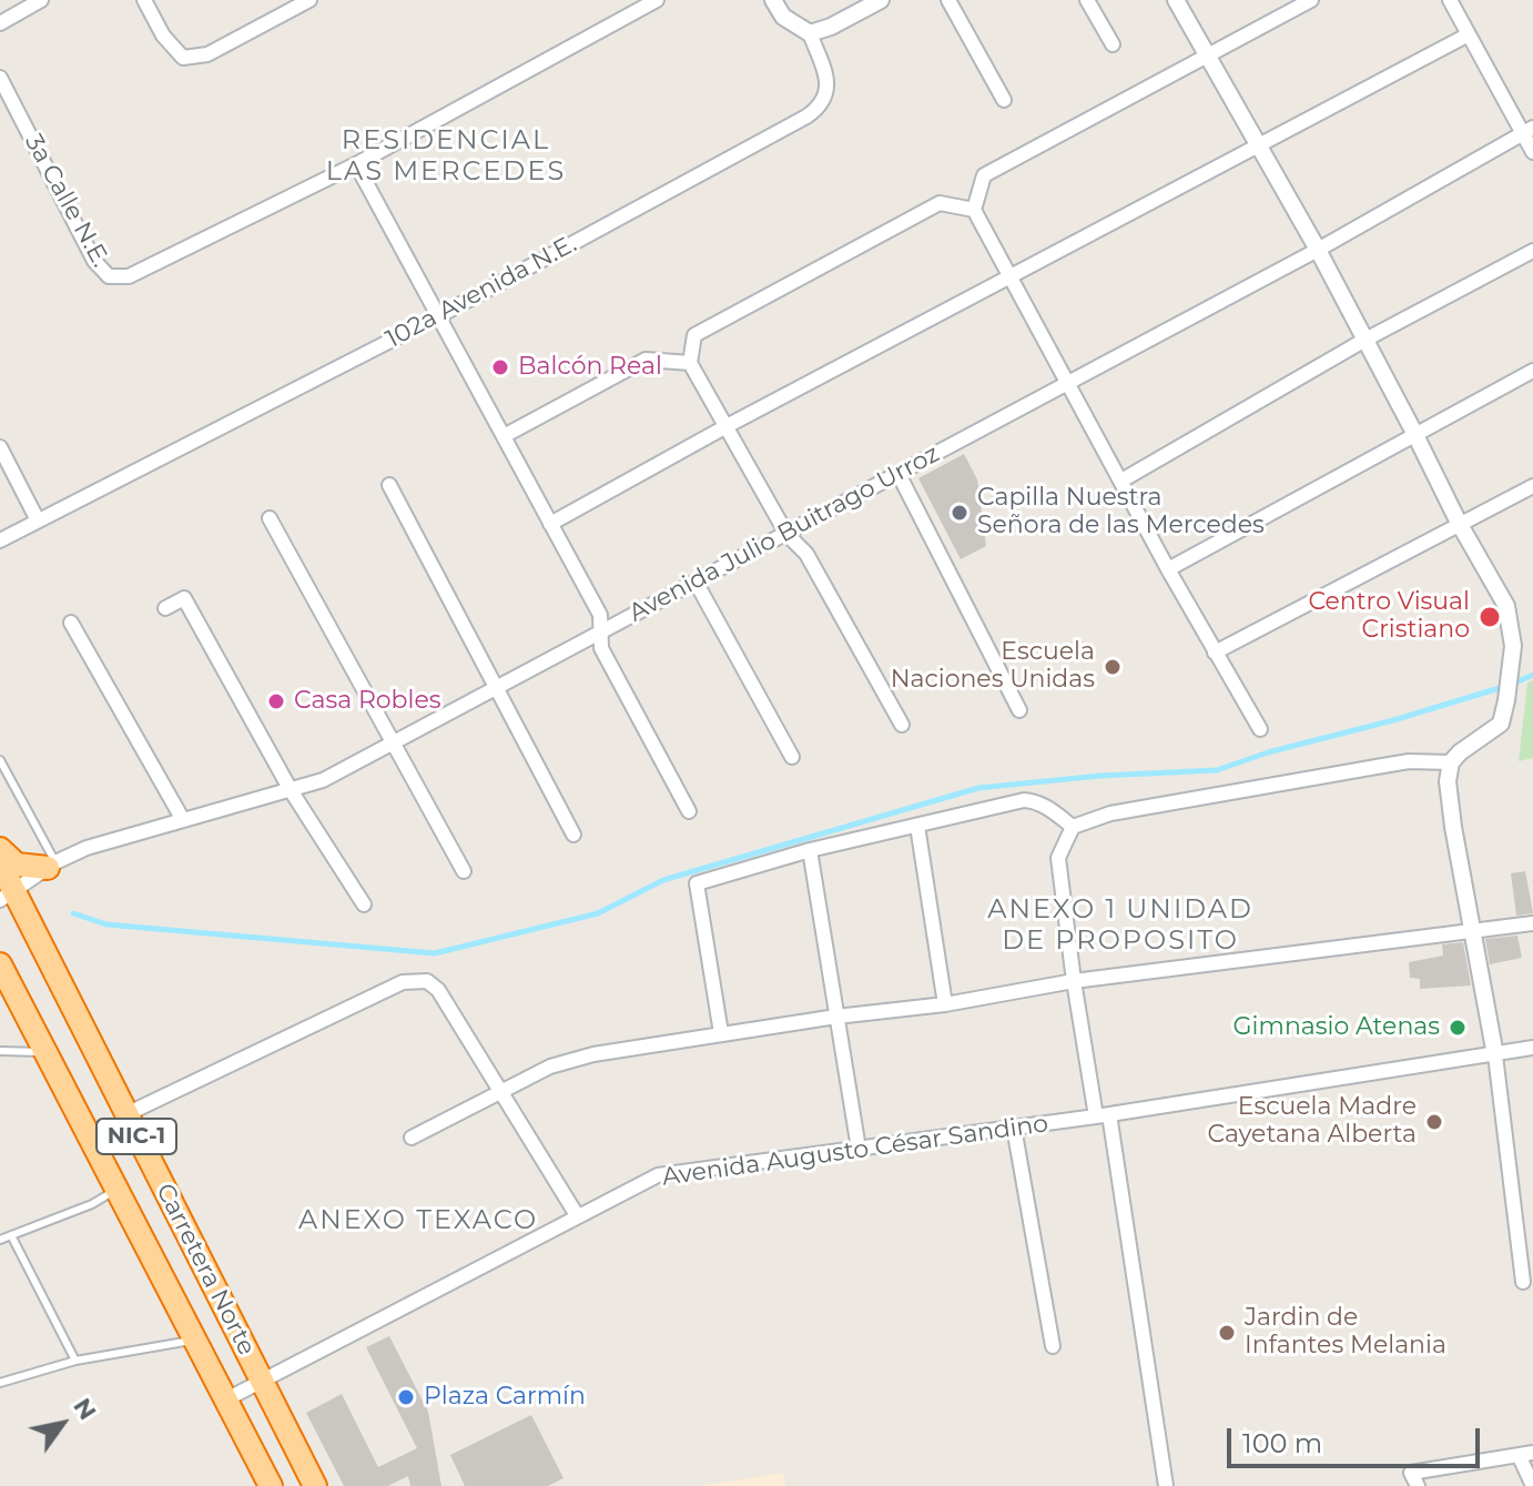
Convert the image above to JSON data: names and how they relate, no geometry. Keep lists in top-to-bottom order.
{
  "streets": {
    "highway": ["NIC-1", "Carretera Norte"],
    "street": [
      "3a Calle N.E.",
      "102a Avenida N.E.",
      "Avenida Julio Buitrago Urroz",
      "Avenida Augusto César Sandino"
    ]
  },
  "crossings": [
    ["Avenida Julio Buitrago Urroz", "Carretera Norte"],
    ["Avenida Augusto César Sandino", "Carretera Norte"]
  ],
  "districts": ["RESIDENCIAL LAS MERCEDES", "ANEXO 1 UNIDAD DE PROPOSITO", "ANEXO TEXACO"],
  "places": [
    "Balcón Real",
    "Capilla Nuestra Señora de las Mercedes",
    "Centro Visual Cristiano",
    "Escuela Naciones Unidas",
    "Casa Robles",
    "Gimnasio Atenas",
    "Escuela Madre Cayetana Alberta",
    "Jardin de Infantes Melania",
    "Plaza Carmín"
  ],
  "scale_bar": "100 m",
  "north": "top right"
}
